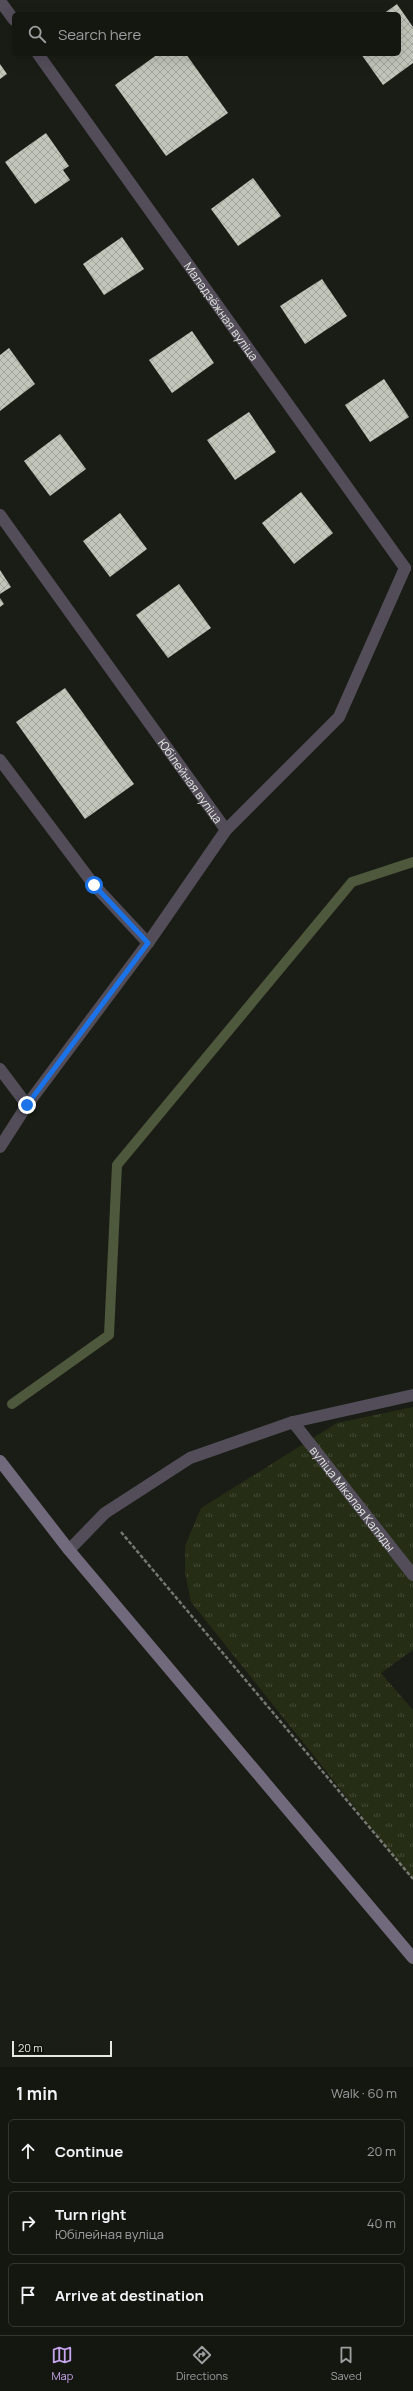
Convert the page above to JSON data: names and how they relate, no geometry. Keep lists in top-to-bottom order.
{
  "streets": {
    "street": ["Маладзёжная вуліца", "Юбілейная вуліца", "вуліца Мікалая Каляды"]
  },
  "scale_bar": "20 m",
  "page": {
    "search": "Search here",
    "scale": "20 m",
    "heading": ["1 min", "Walk · 60 m"],
    "list": [
      ["Continue", "20 m"],
      ["Turn right", "Юбілейная вуліца", "40 m"],
      "Arrive at destination"
    ],
    "nav": ["Map", "Directions", "Saved"]
  }
}
